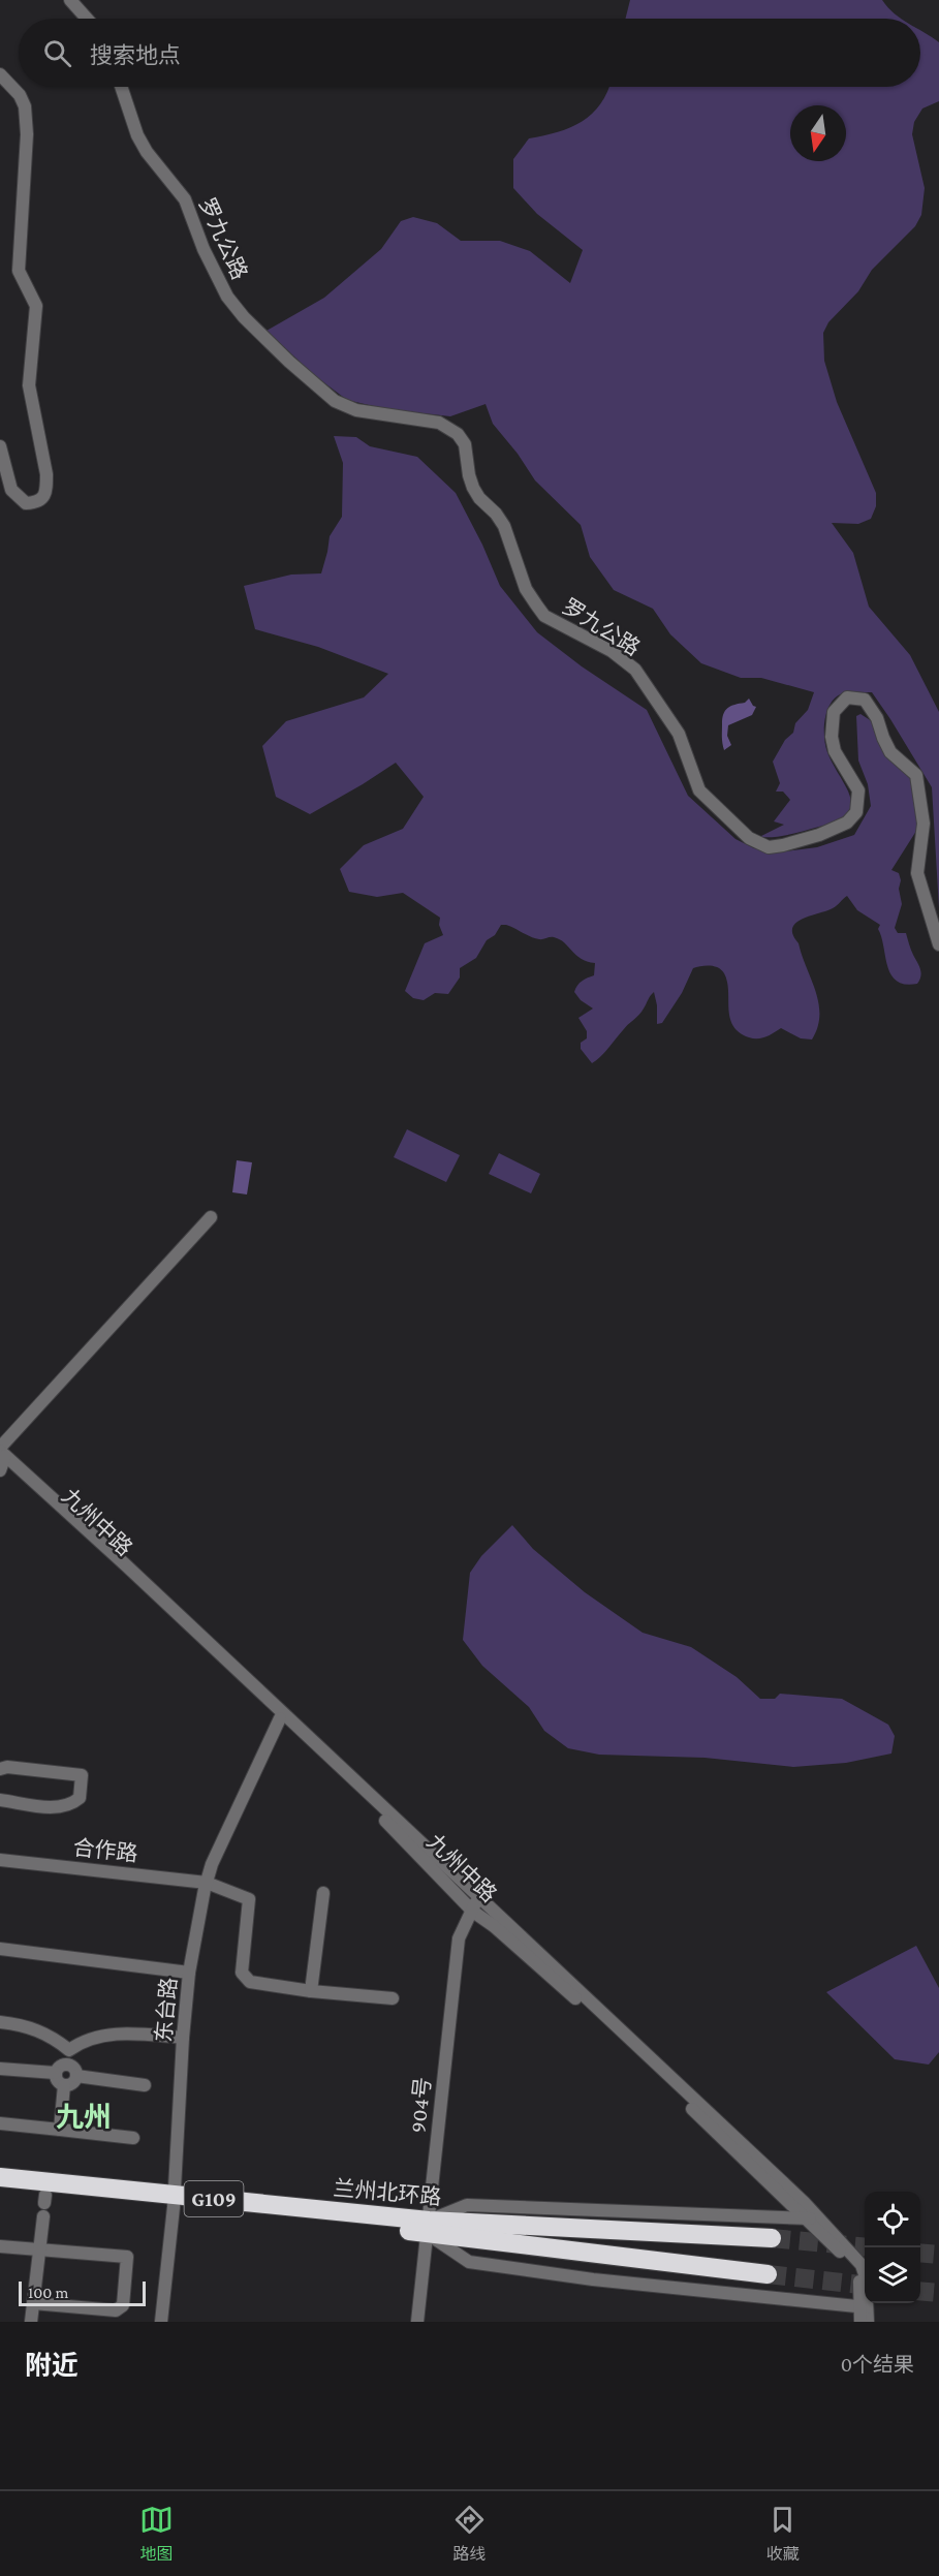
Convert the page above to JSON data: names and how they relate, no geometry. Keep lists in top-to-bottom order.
{
  "streets": {
    "highway": ["兰州北环路", "G109"],
    "street": [
      "罗九公路",
      "九州中路",
      "合作路",
      "东台路",
      "904号"
    ]
  },
  "crossings": [
    ["九州中路", "东台路"],
    ["九州中路", "904号"],
    ["合作路", "东台路"],
    ["东台路", "兰州北环路"],
    ["904号", "兰州北环路"]
  ],
  "districts": ["九州"],
  "scale_bar": "100 m",
  "north": "bottom",
  "page": {
    "search": "搜索地点",
    "scale": "100 m",
    "heading": ["附近", "0个结果"],
    "nav": ["地图", "路线", "收藏"]
  }
}
